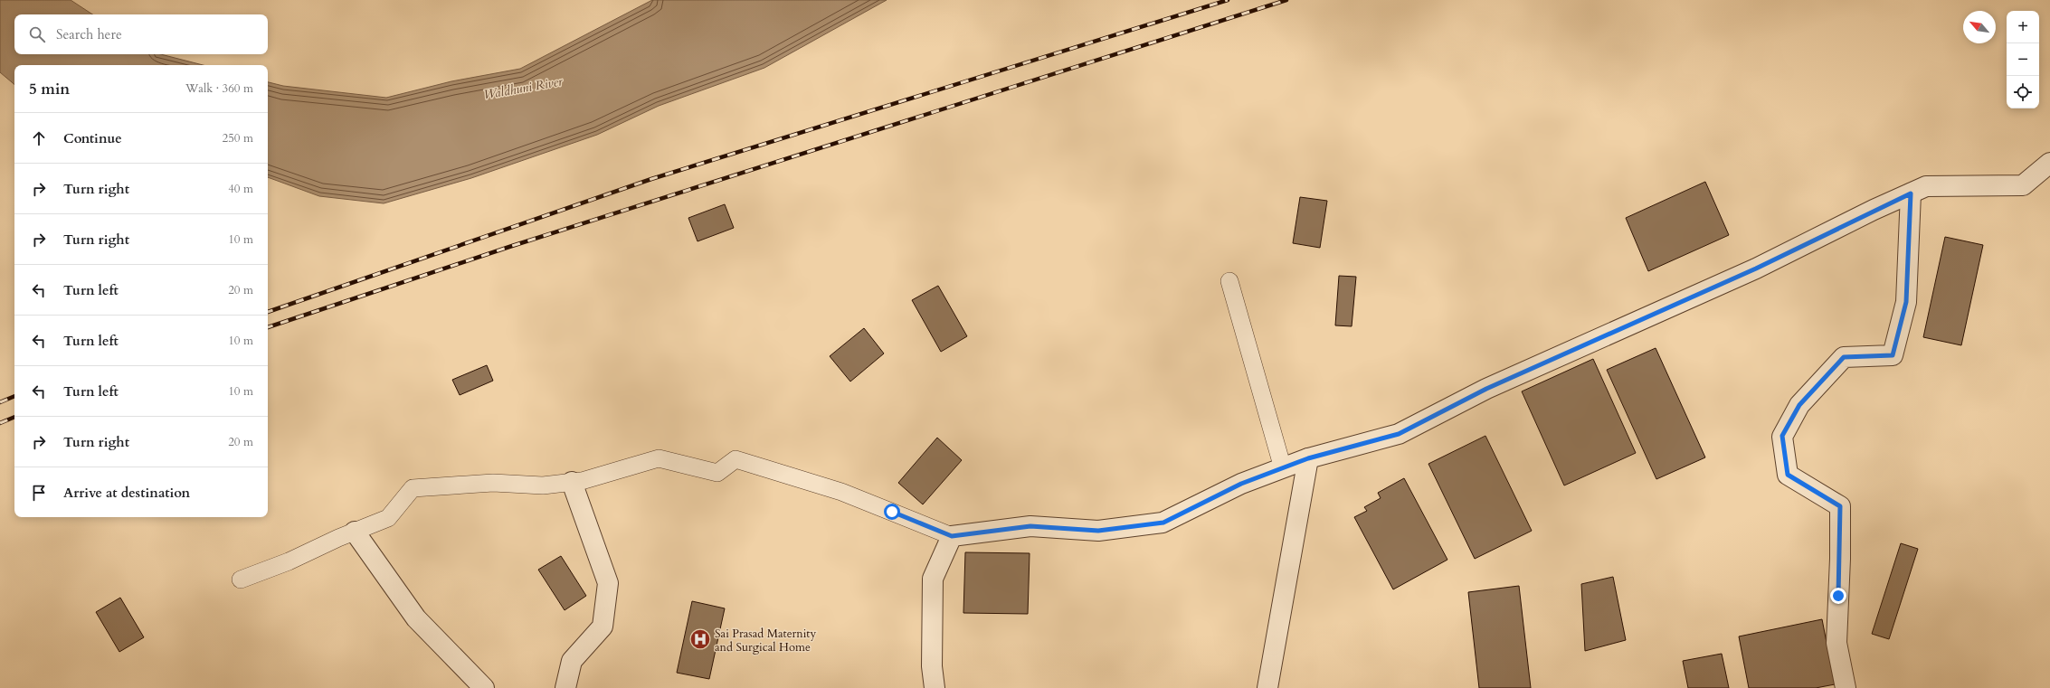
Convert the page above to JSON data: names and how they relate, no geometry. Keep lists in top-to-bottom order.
{
  "water": ["Waldhuni River"],
  "places": {
    "hospital": ["Sai Prasad Maternity and Surgical Home"]
  },
  "north": "top left",
  "page": {
    "map_buttons": ["+", "−"],
    "search": "Search here",
    "heading": ["5 min", "Walk · 360 m"],
    "list": [
      ["Continue", "250 m"],
      ["Turn right", "40 m"],
      ["Turn right", "10 m"],
      ["Turn left", "20 m"],
      ["Turn left", "10 m"],
      ["Turn left", "10 m"],
      ["Turn right", "20 m"],
      "Arrive at destination"
    ]
  }
}
